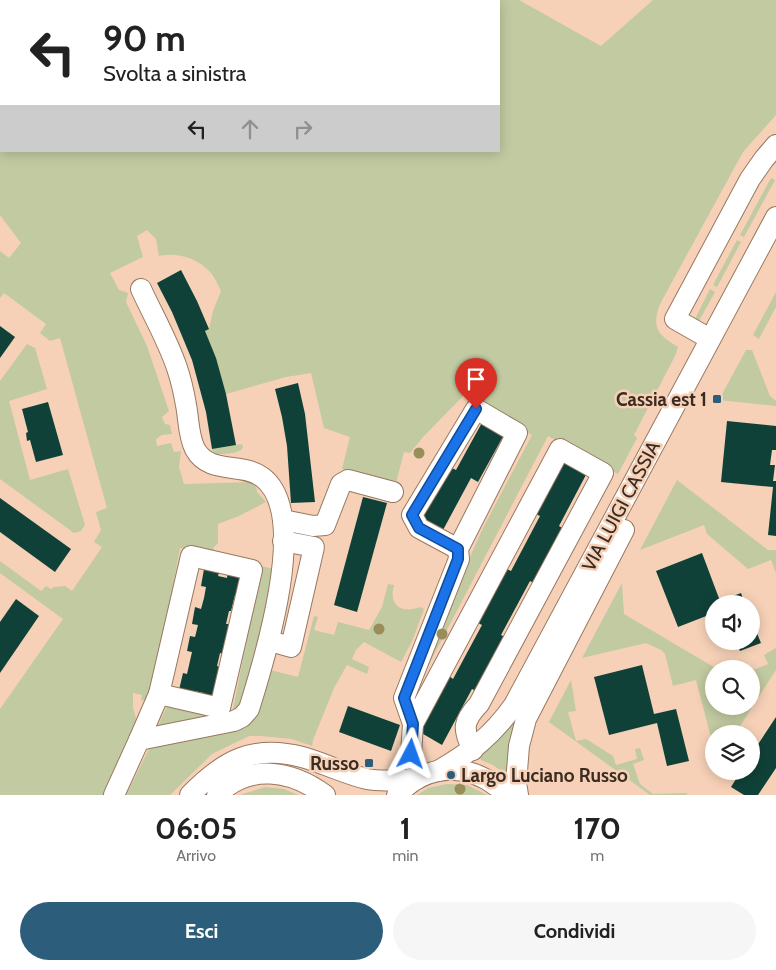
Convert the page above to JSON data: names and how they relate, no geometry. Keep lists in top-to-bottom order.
{
  "streets": {
    "street": ["VIA LUIGI CASSIA"]
  },
  "places": {
    "transit": ["Cassia est 1", "Russo"],
    "other": ["Largo Luciano Russo"]
  },
  "page": {
    "turn": ["90 m", "Svolta a sinistra"],
    "eta": [
      "06:05",
      "Arrivo",
      "1",
      "min",
      "170",
      "m"
    ],
    "buttons": ["Esci", "Condividi"]
  }
}
